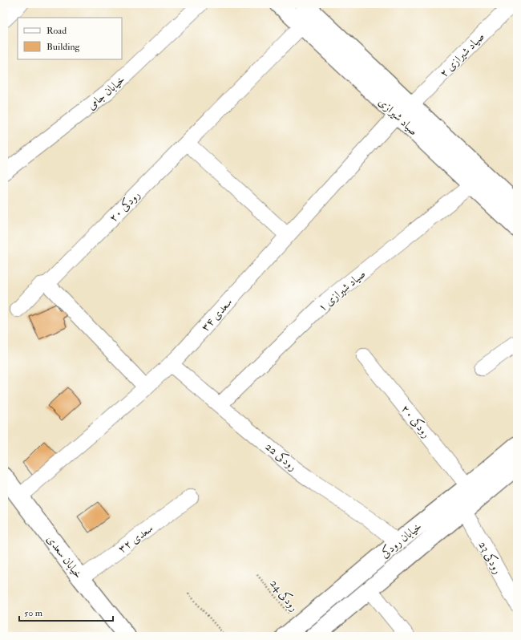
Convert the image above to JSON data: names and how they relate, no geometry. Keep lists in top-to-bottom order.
{
  "streets": {
    "main road": ["صیاد شیرازی", "خیابان رودکی", "خیابان سعدی"],
    "street": [
      "صیاد شیرازی ۲",
      "خیابان جامی",
      "رودکی ۲۰",
      "صیاد شیرازی ۱",
      "سعدی ۳۴",
      "رودکی 22",
      "سعدی ۳۲",
      "رودکی 23"
    ],
    "path": ["رودکی 24"]
  },
  "crossings": [
    ["صیاد شیرازی ۲", "صیاد شیرازی"],
    ["صیاد شیرازی", "رودکی ۲۰"],
    ["صیاد شیرازی", "صیاد شیرازی ۱"],
    ["صیاد شیرازی", "سعدی ۳۴"],
    ["رودکی ۲۰", "خیابان رودکی"],
    ["صیاد شیرازی ۱", "رودکی 22"],
    ["سعدی ۳۴", "رودکی 22"],
    ["سعدی ۳۴", "خیابان سعدی"],
    ["رودکی 22", "خیابان رودکی"],
    ["سعدی ۳۲", "خیابان سعدی"],
    ["خیابان رودکی", "رودکی 23"],
    ["خیابان رودکی", "رودکی 24"]
  ],
  "legend": ["Road", "Building"],
  "scale_bar": "50 m"
}
